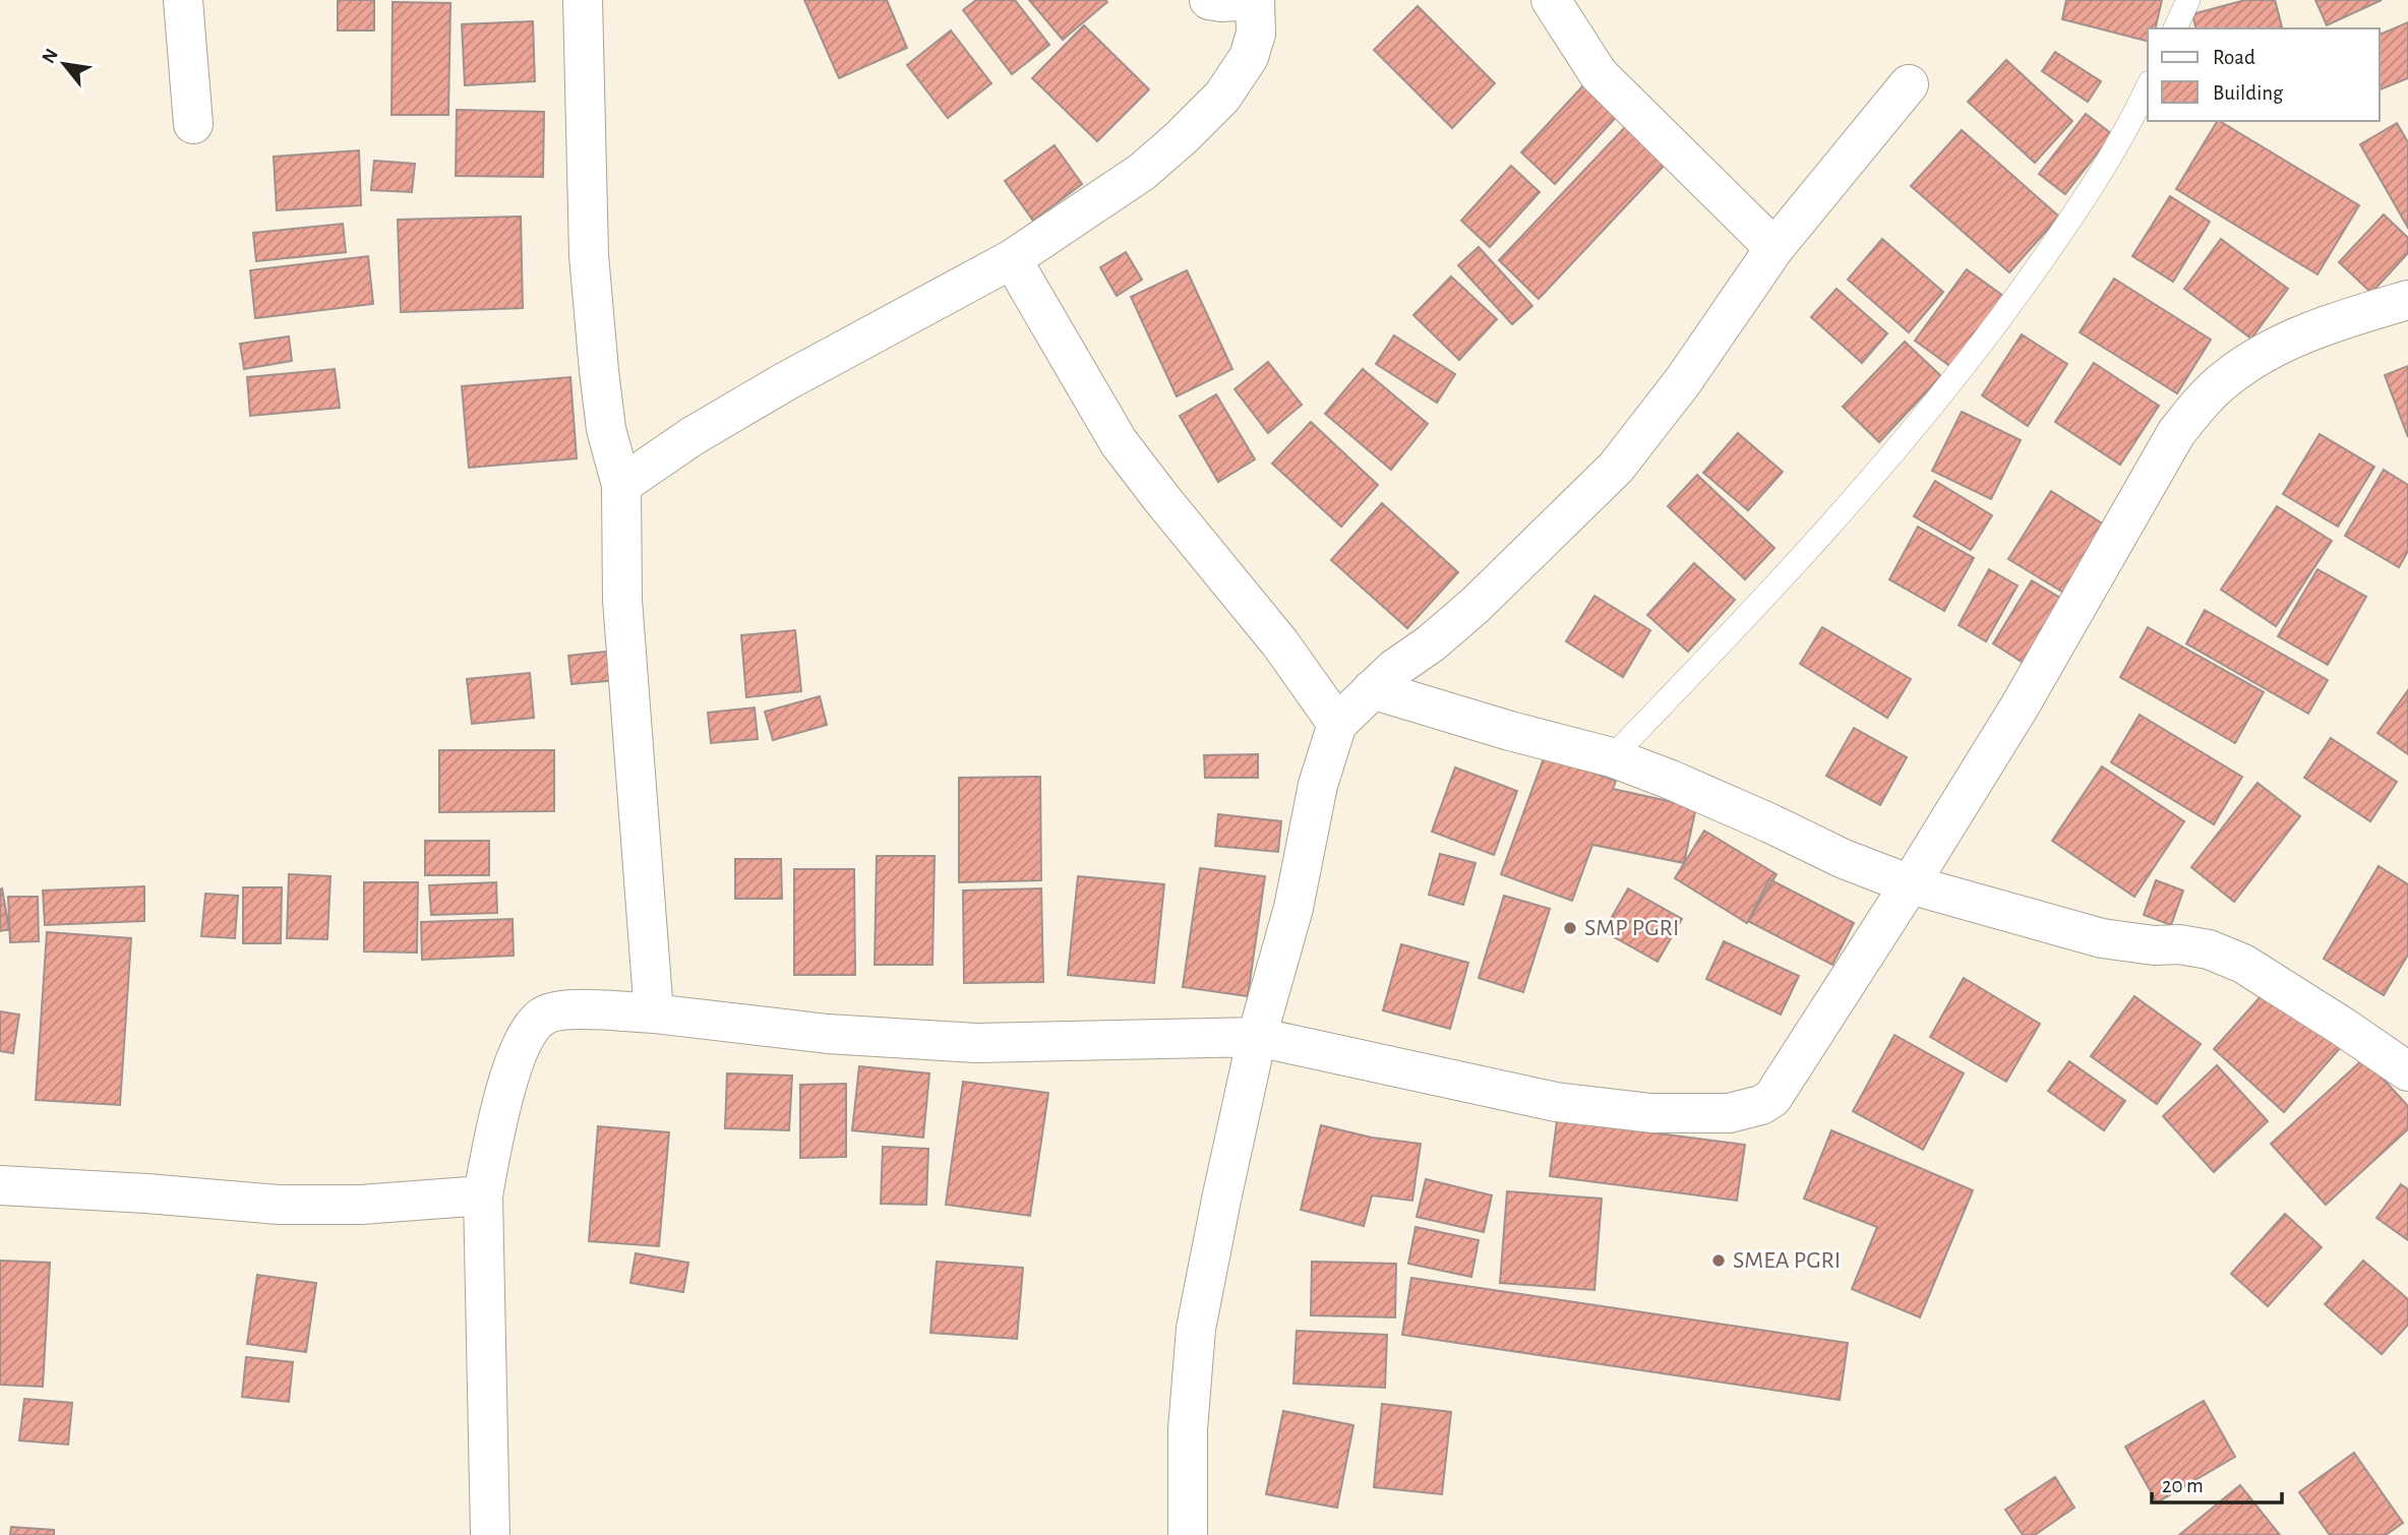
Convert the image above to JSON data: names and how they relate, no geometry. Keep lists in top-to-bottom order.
{
  "places": ["SMP PGRI", "SMEA PGRI"],
  "legend": ["Road", "Building"],
  "scale_bar": "20 m",
  "north": "top left"
}
